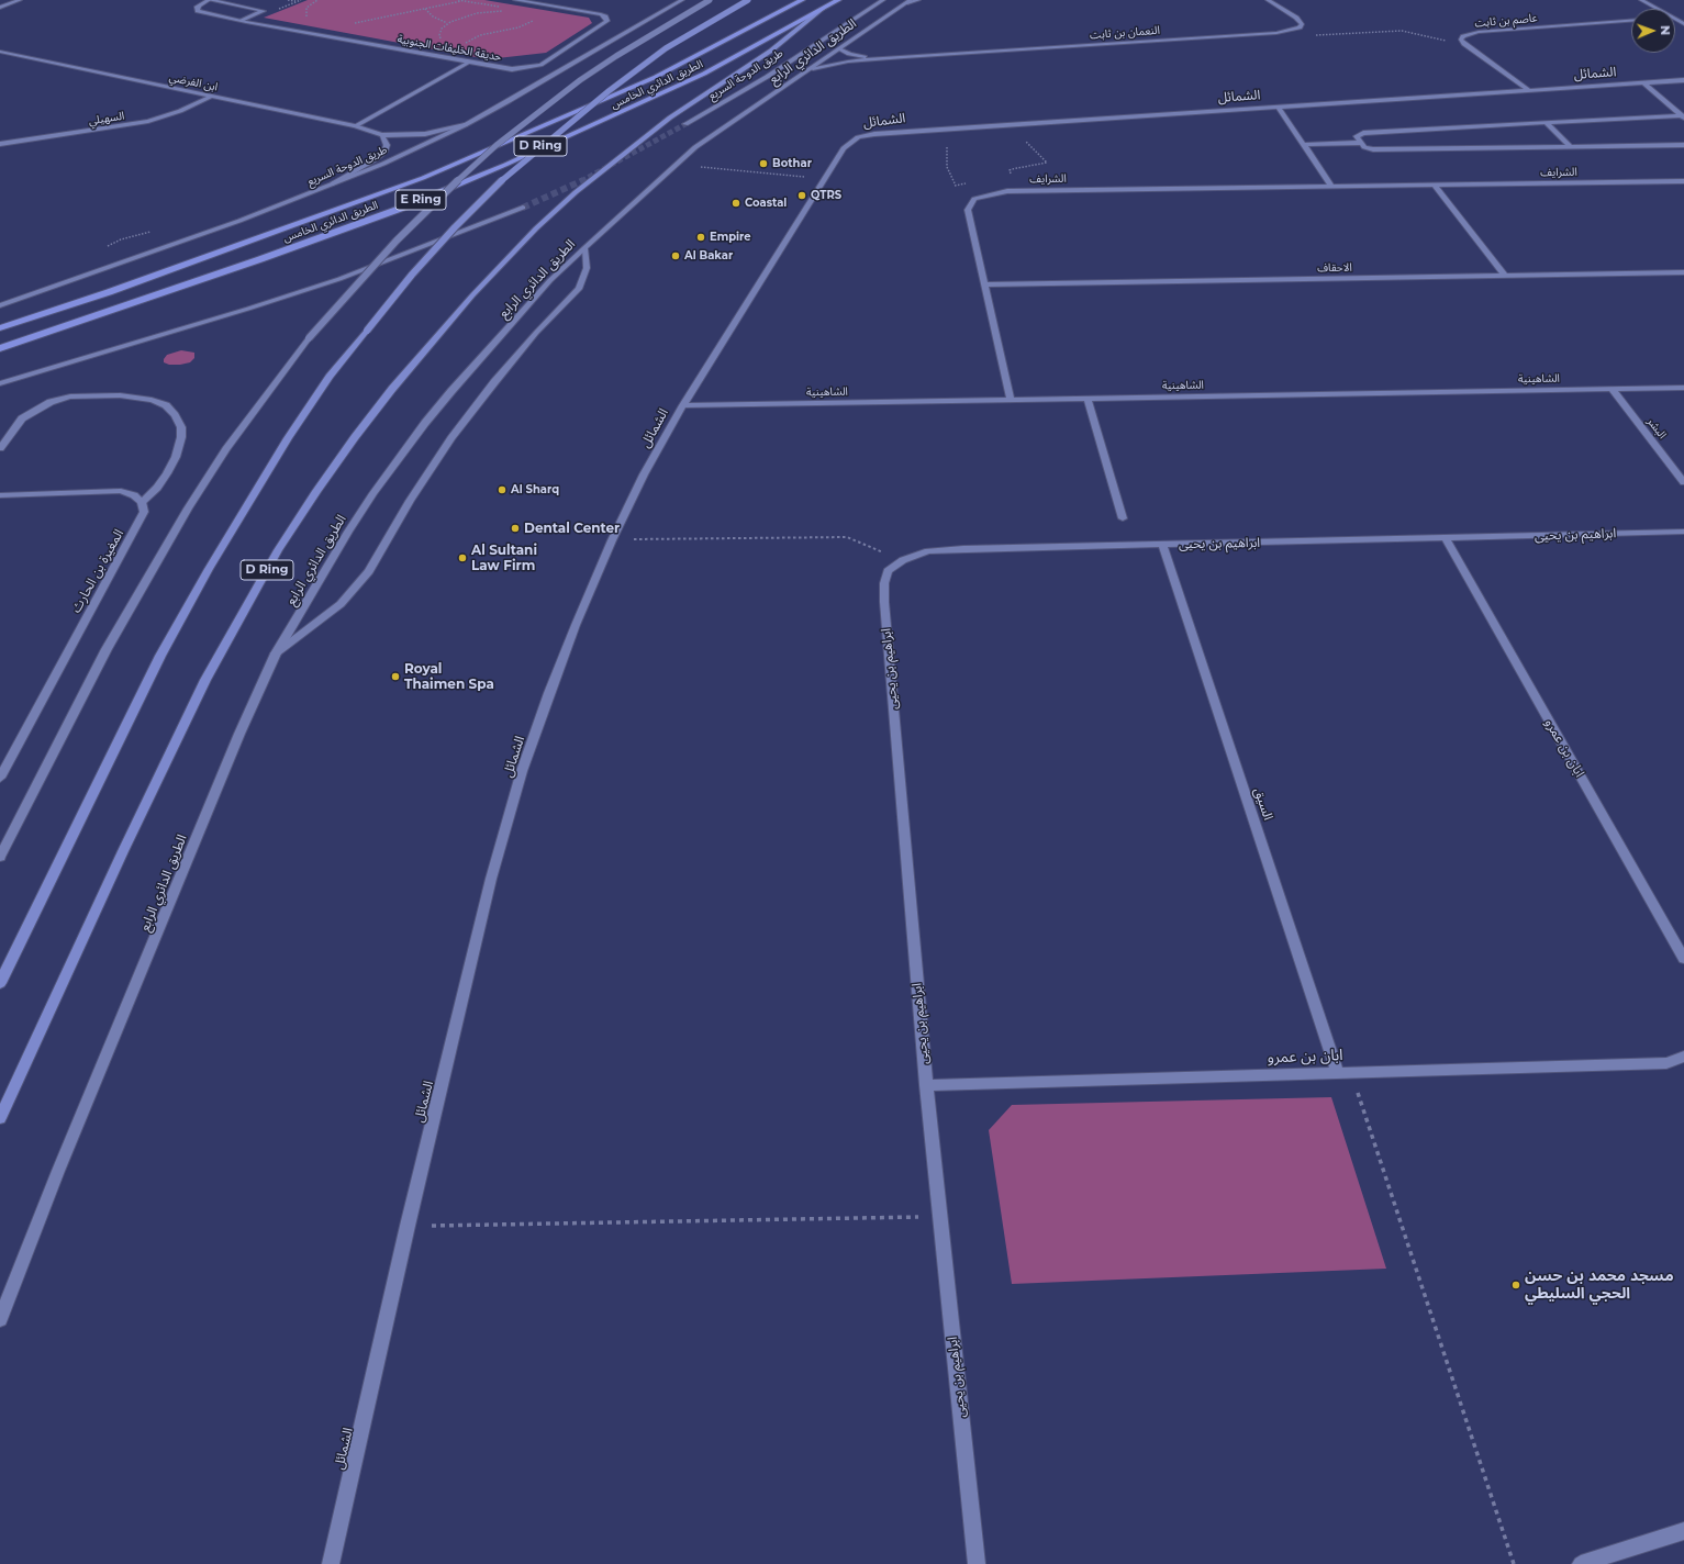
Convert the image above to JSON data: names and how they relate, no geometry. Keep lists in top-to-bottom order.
{
  "streets": {
    "highway": [
      "الطريق الدائري الرابع",
      "الطريق الدائري الخامس",
      "D Ring",
      "E Ring"
    ],
    "street": [
      "عاصم بن ثابت",
      "النعمان بن ثابت",
      "حديقة الخليفات الجنوبية",
      "الشمائل",
      "طريق الدوحة السريع",
      "ابن الفرضي",
      "السهيلي",
      "الشرايف",
      "الاحقاف",
      "الشاهينية",
      "البشر",
      "ابراهيم بن يحيى",
      "المغيرة بن الحارث",
      "ابان بن عمرو",
      "السيق"
    ]
  },
  "crossings": [
    ["عاصم بن ثابت", "الشمائل"],
    ["النعمان بن ثابت", "الطريق الدائري الرابع"],
    ["الطريق الدائري الرابع", "الطريق الدائري الخامس"],
    ["الشمائل", "الشاهينية"],
    ["طريق الدوحة السريع", "ابن الفرضي"],
    ["ابن الفرضي", "السهيلي"],
    ["الشاهينية", "البشر"],
    ["ابراهيم بن يحيى", "ابان بن عمرو"],
    ["ابراهيم بن يحيى", "السيق"],
    ["ابان بن عمرو", "السيق"]
  ],
  "places": [
    "Bothar",
    "QTRS",
    "Coastal",
    "Empire",
    "Al Bakar",
    "Al Sharq",
    "Dental Center",
    "Al Sultani Law Firm",
    "Royal Thaimen Spa",
    "مسجد محمد بن حسن الحجي السليطي"
  ],
  "north": "right"
}
